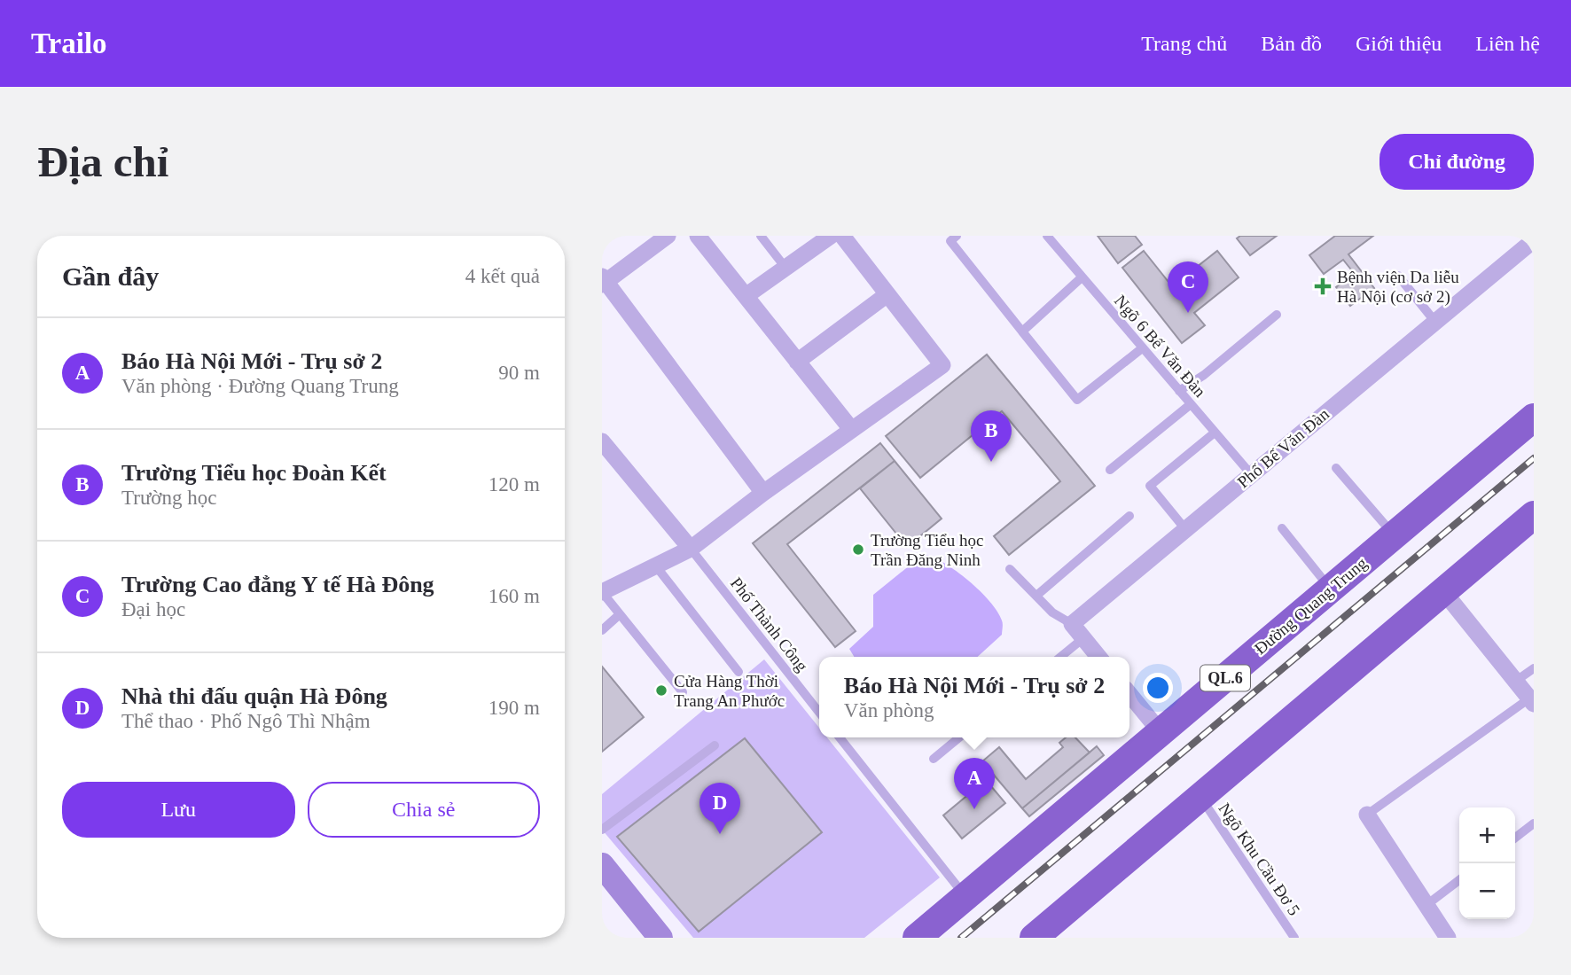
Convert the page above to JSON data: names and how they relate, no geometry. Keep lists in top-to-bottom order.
{
  "streets": {
    "highway": ["Đường Quang Trung", "QL.6"],
    "street": ["Phố Bế Văn Đàn"],
    "lane": ["Ngõ 6 Bế Văn Đàn", "Phố Thành Công", "Ngõ Khu Cầu Đơ 5"]
  },
  "crossings": [
    ["Ngõ 6 Bế Văn Đàn", "Phố Bế Văn Đàn"]
  ],
  "places": {
    "health": ["Bệnh viện Da liễu Hà Nội (cơ sở 2)"],
    "other": ["Trường Tiểu học Trần Đăng Ninh", "Cửa Hàng Thời Trang An Phước"]
  },
  "page": {
    "header": "Trailo",
    "nav": [
      "Trang chủ",
      "Bản đồ",
      "Giới thiệu",
      "Liên hệ"
    ],
    "buttons": [
      "Chỉ đường",
      ["Lưu", "Chia sẻ"]
    ],
    "title": "Địa chỉ",
    "heading": ["Gần đây", "4 kết quả"],
    "pins": [
      "C",
      "B",
      "A",
      "D"
    ],
    "list": [
      {
        "mark": "A",
        "name": "Báo Hà Nội Mới - Trụ sở 2",
        "note": "Văn phòng · Đường Quang Trung",
        "value": "90 m"
      },
      {
        "mark": "B",
        "name": "Trường Tiểu học Đoàn Kết",
        "note": "Trường học",
        "value": "120 m"
      },
      {
        "mark": "C",
        "name": "Trường Cao đẳng Y tế Hà Đông",
        "note": "Đại học",
        "value": "160 m"
      },
      {
        "mark": "D",
        "name": "Nhà thi đấu quận Hà Đông",
        "note": "Thể thao · Phố Ngô Thì Nhậm",
        "value": "190 m"
      }
    ],
    "popup": ["Báo Hà Nội Mới - Trụ sở 2", "Văn phòng"],
    "map_buttons": ["+", "−"]
  }
}
